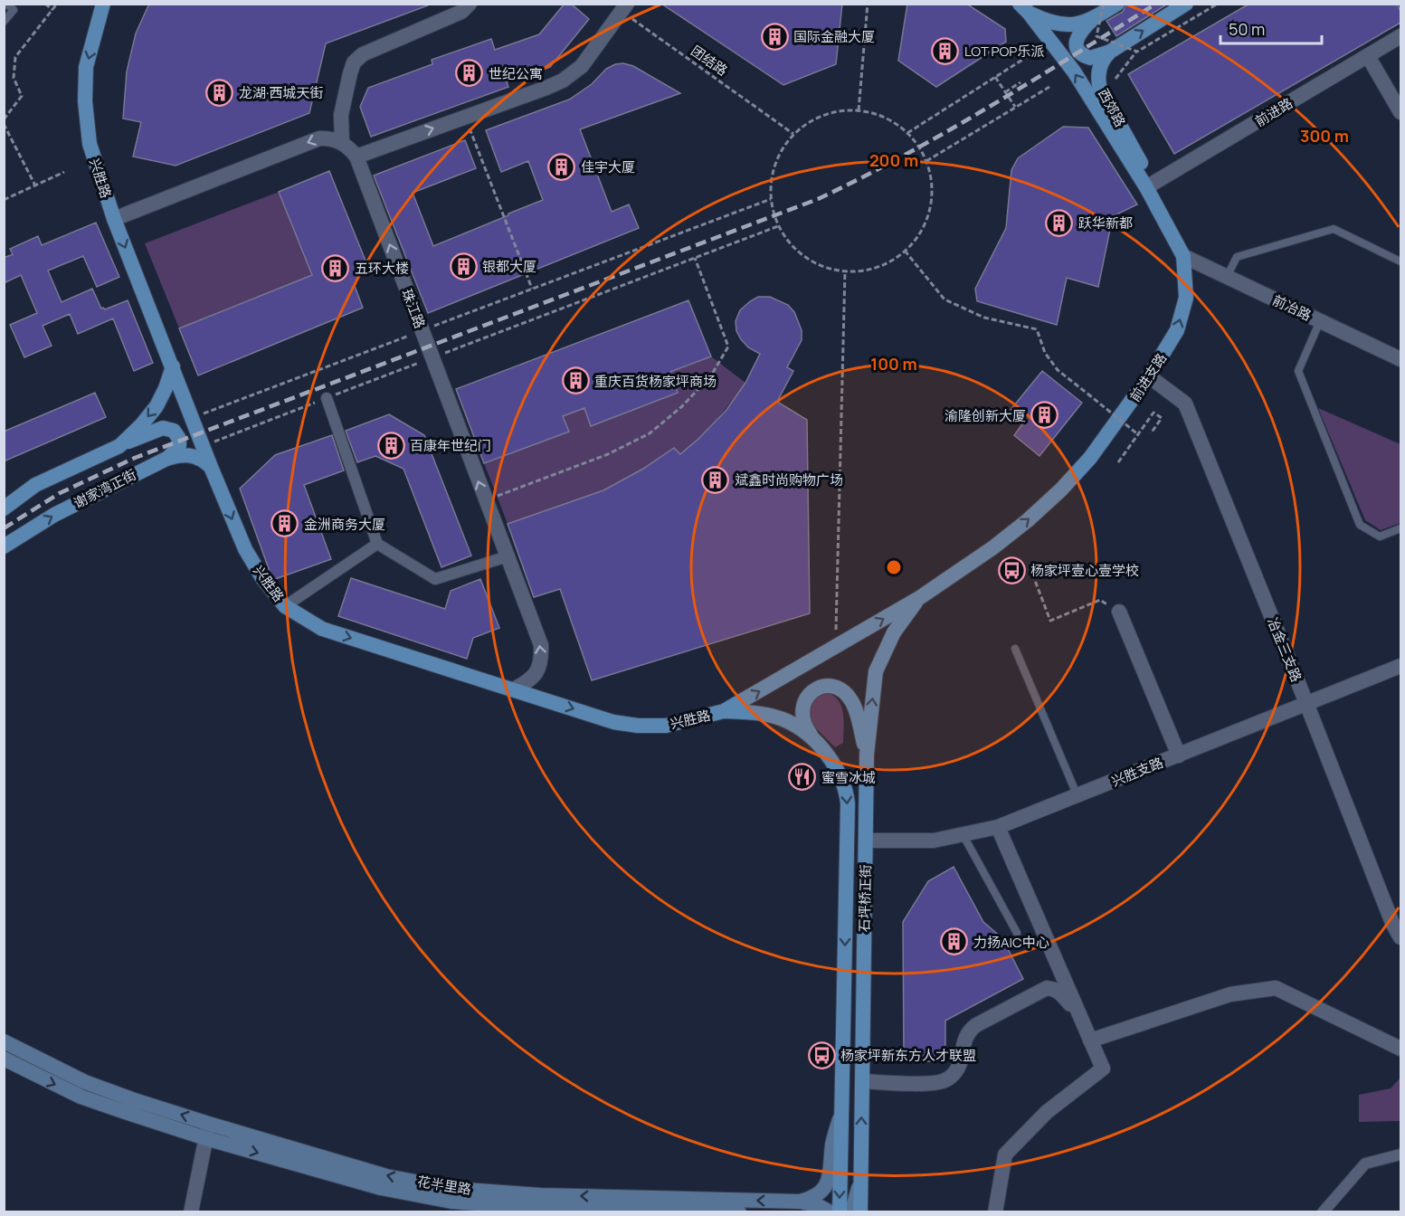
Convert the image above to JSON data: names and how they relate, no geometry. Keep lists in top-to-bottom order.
{
  "streets": {
    "main road": [
      "西郊路",
      "兴胜路",
      "前进支路",
      "谢家湾正街",
      "石坪桥正街",
      "花半里路"
    ],
    "street": [
      "前进路",
      "前冶路",
      "珠江路",
      "冶金三支路",
      "兴胜支路"
    ],
    "path": ["团结路"]
  },
  "crossings": [
    ["西郊路", "前进路"],
    ["西郊路", "前进支路"],
    ["前进路", "前进支路"],
    ["兴胜路", "珠江路"],
    ["兴胜路", "前进支路"],
    ["兴胜路", "谢家湾正街"],
    ["兴胜路", "石坪桥正街"],
    ["前冶路", "前进支路"],
    ["前进支路", "冶金三支路"],
    ["前进支路", "石坪桥正街"],
    ["冶金三支路", "兴胜支路"],
    ["兴胜支路", "石坪桥正街"]
  ],
  "one_way": ["前进支路"],
  "places": {
    "building": [
      "国际金融大厦",
      "LOT POP乐派",
      "世纪公寓",
      "龙湖·西城天街",
      "佳宇大厦",
      "跃华新都",
      "银都大厦",
      "五环大楼",
      "重庆百货杨家坪商场",
      "渝隆创新大厦",
      "百康年世纪门",
      "斌鑫时尚购物广场",
      "金洲商务大厦",
      "力扬AIC中心"
    ],
    "bus stop": ["杨家坪壹心壹学校", "杨家坪新东方人才联盟"],
    "restaurant": ["蜜雪冰城"]
  },
  "scale_bar": "50 m",
  "rings": ["300 m", "200 m", "100 m"]
}
